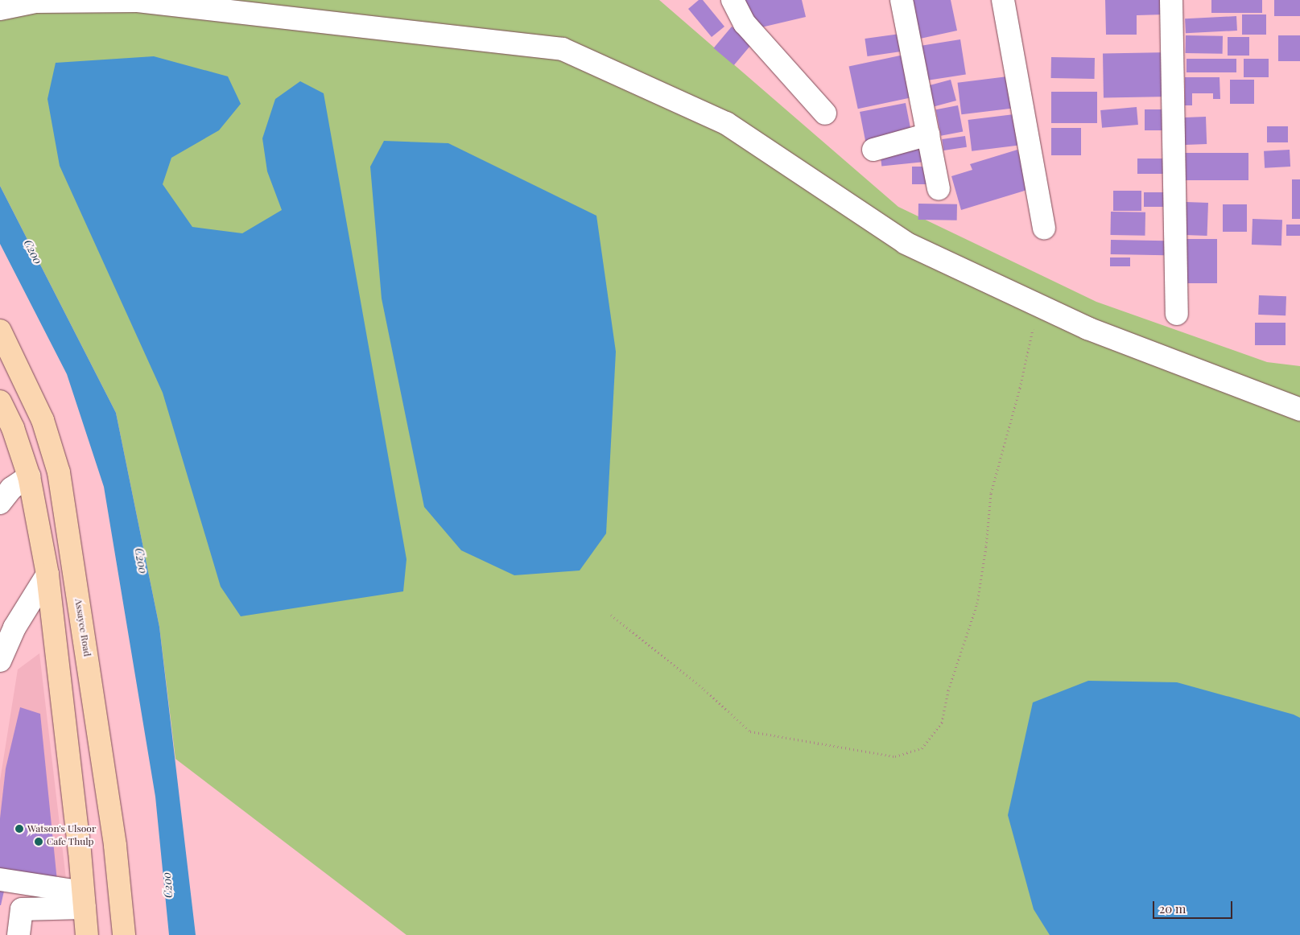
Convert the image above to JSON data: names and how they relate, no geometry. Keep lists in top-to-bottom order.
{
  "streets": {
    "main road": ["Assayee Road"]
  },
  "water": ["C200"],
  "places": ["Watson's Ulsoor", "Cafe Thulp"],
  "scale_bar": "20 m"
}
